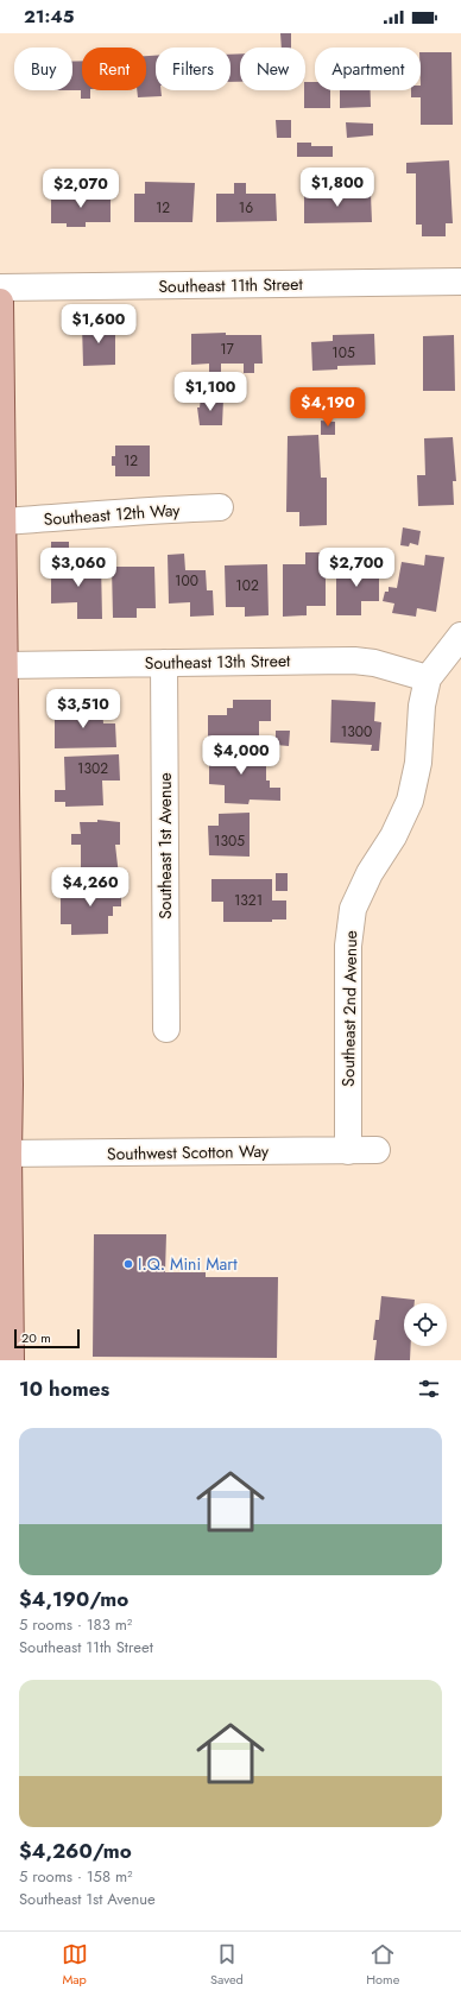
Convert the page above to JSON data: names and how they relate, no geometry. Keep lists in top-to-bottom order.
{
  "streets": {
    "street": [
      "Southeast 11th Street",
      "Southeast 12th Way",
      "Southeast 13th Street",
      "Southeast 1st Avenue",
      "Southeast 2nd Avenue",
      "Southwest Scotton Way"
    ]
  },
  "crossings": [
    ["Southeast 13th Street", "Southeast 1st Avenue"],
    ["Southeast 13th Street", "Southeast 2nd Avenue"],
    ["Southeast 2nd Avenue", "Southwest Scotton Way"]
  ],
  "places": ["I.Q. Mini Mart"],
  "house_numbers": [
    "12",
    "16",
    "17",
    "105",
    "12",
    "100",
    "102",
    "1300",
    "1302",
    "1305",
    "1321"
  ],
  "scale_bar": "20 m",
  "page": {
    "status": "21:45",
    "chip": [
      "Buy",
      "Rent",
      "Filters",
      "New",
      "Apartment"
    ],
    "price": [
      "$1,800",
      "$2,070",
      "$1,600",
      "$1,100",
      "$4,190",
      "$3,060",
      "$2,700",
      "$3,510",
      "$4,000",
      "$4,260"
    ],
    "scale": "20 m",
    "heading": "10 homes",
    "list": [
      {
        "name": "$4,190/mo",
        "note": "5 rooms · 183 m² · Southeast 11th Street"
      },
      {
        "name": "$4,260/mo",
        "note": "5 rooms · 158 m² · Southeast 1st Avenue"
      }
    ],
    "tabs": ["Map", "Saved", "Home"]
  }
}
